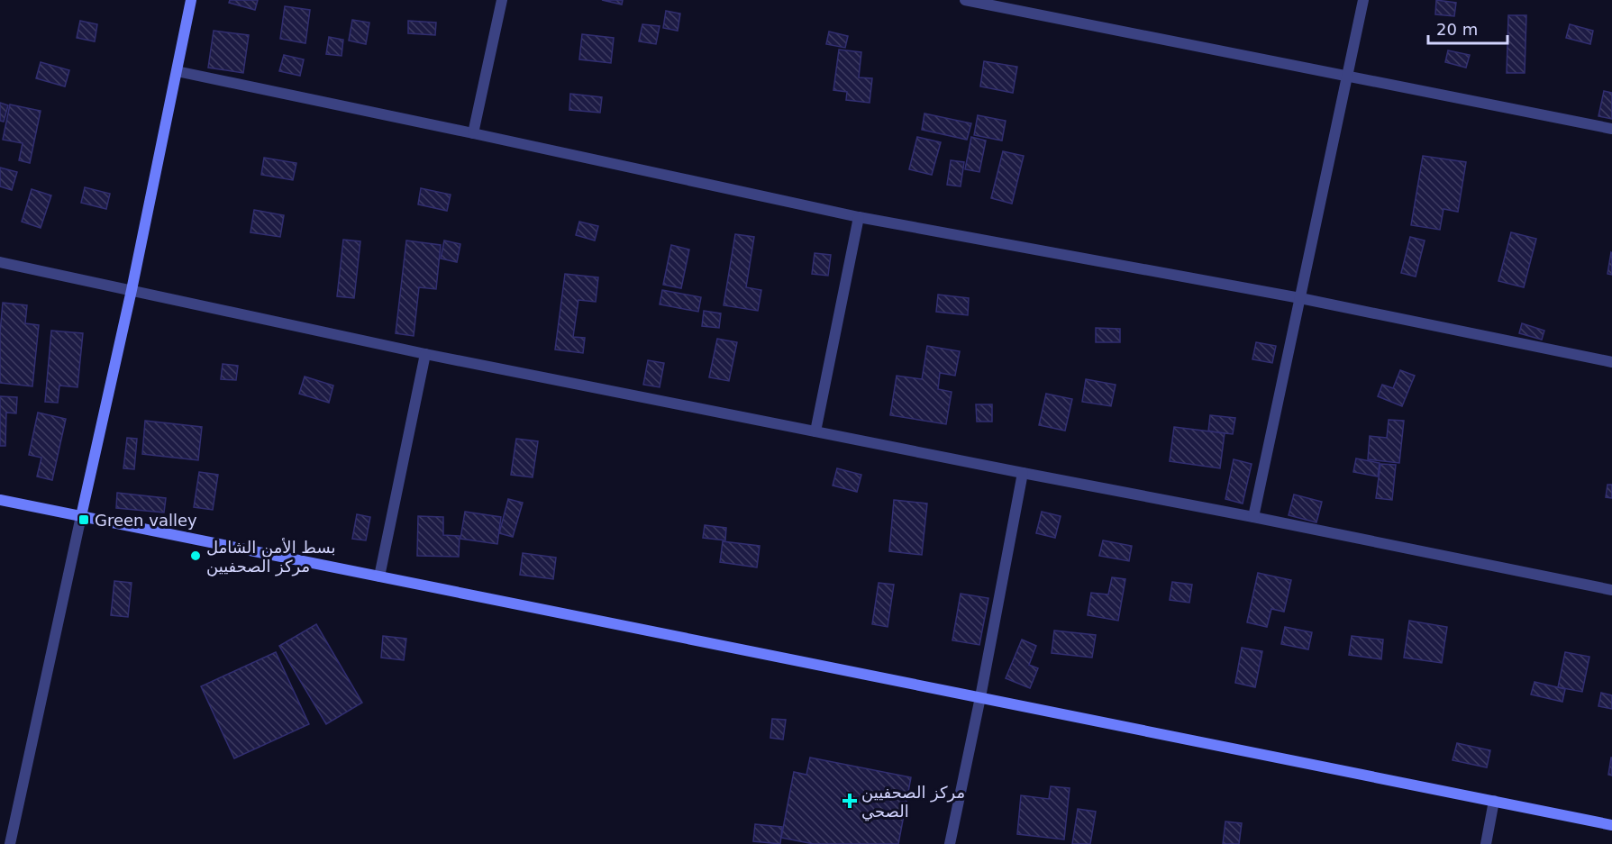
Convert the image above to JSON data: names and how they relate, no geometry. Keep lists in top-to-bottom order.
{
  "places": {
    "transit": ["Green valley"],
    "other": ["بسط الأمن الشامل مركز الصحفيين"],
    "health": ["مركز الصحفيين الصحي"]
  },
  "scale_bar": "20 m"
}
